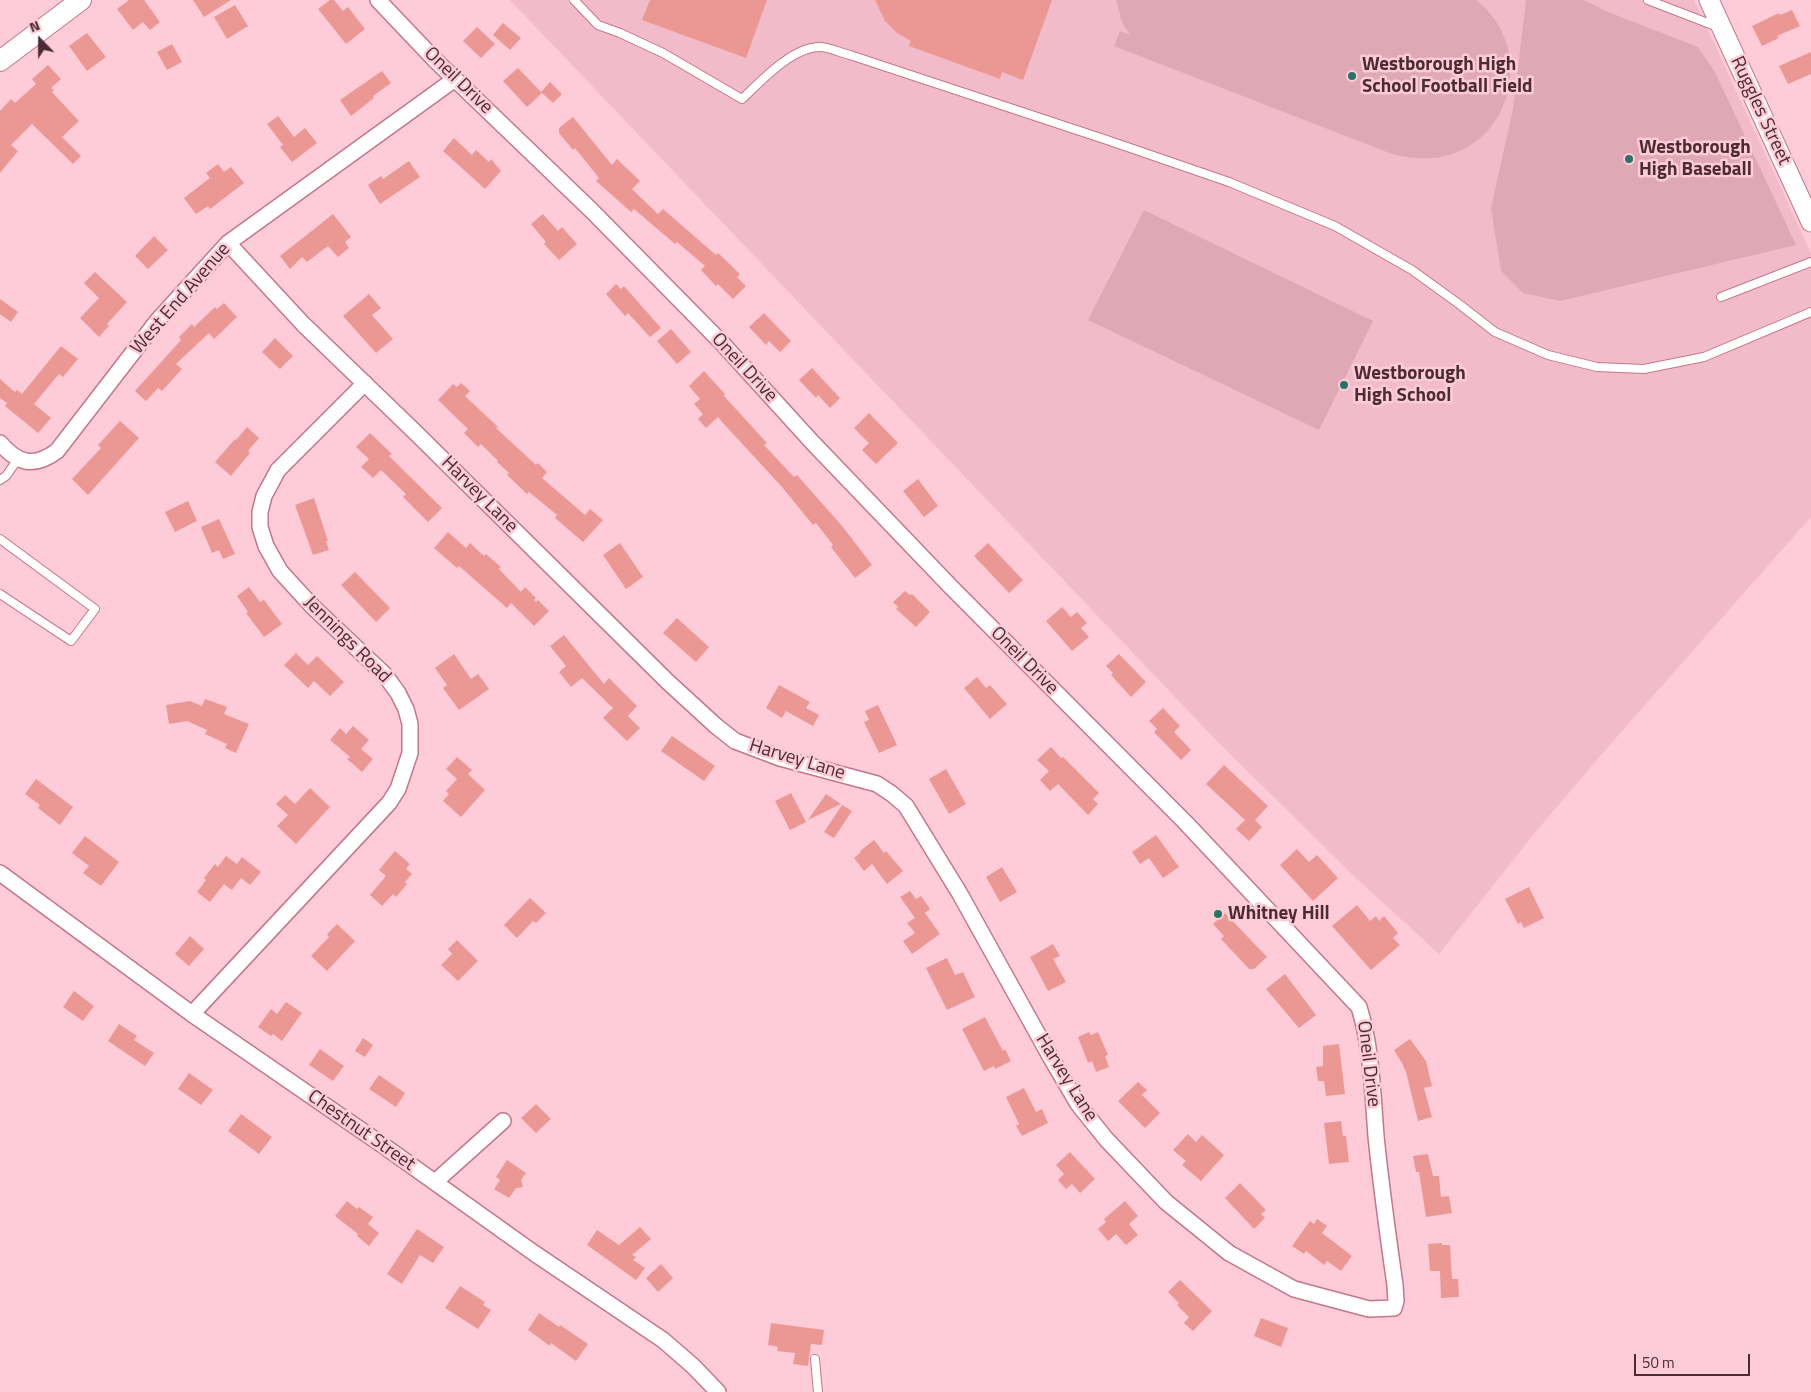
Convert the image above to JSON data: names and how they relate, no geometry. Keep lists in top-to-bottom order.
{
  "streets": {
    "street": [
      "Oneil Drive",
      "Ruggles Street",
      "West End Avenue",
      "Harvey Lane",
      "Jennings Road",
      "Chestnut Street"
    ]
  },
  "crossings": [
    ["Oneil Drive", "West End Avenue"],
    ["Oneil Drive", "Harvey Lane"],
    ["West End Avenue", "Harvey Lane"],
    ["Harvey Lane", "Jennings Road"],
    ["Jennings Road", "Chestnut Street"]
  ],
  "places": [
    "Westborough High School Football Field",
    "Westborough High Baseball",
    "Westborough High School",
    "Whitney Hill"
  ],
  "scale_bar": "50 m",
  "north": "top"
}
